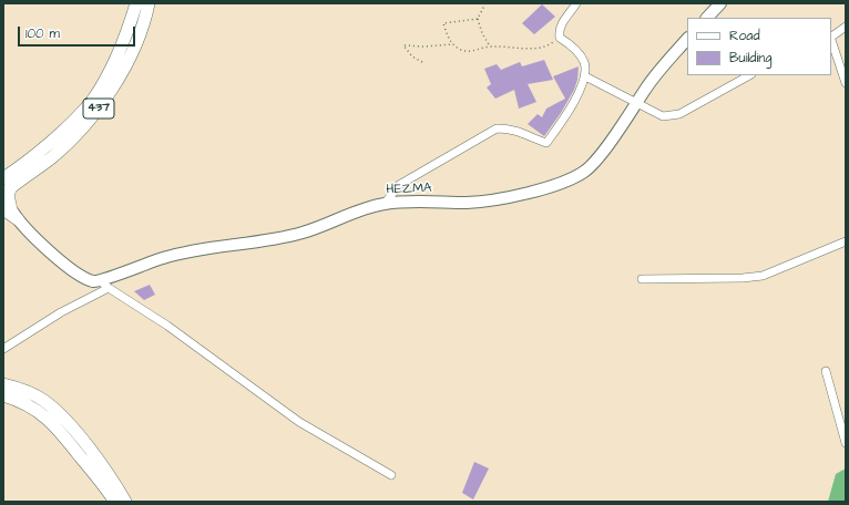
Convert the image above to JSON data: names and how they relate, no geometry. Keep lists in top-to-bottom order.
{
  "streets": {
    "main road": ["437"],
    "street": ["HEZMA"]
  },
  "legend": ["Road", "Building"],
  "scale_bar": "100 m"
}
